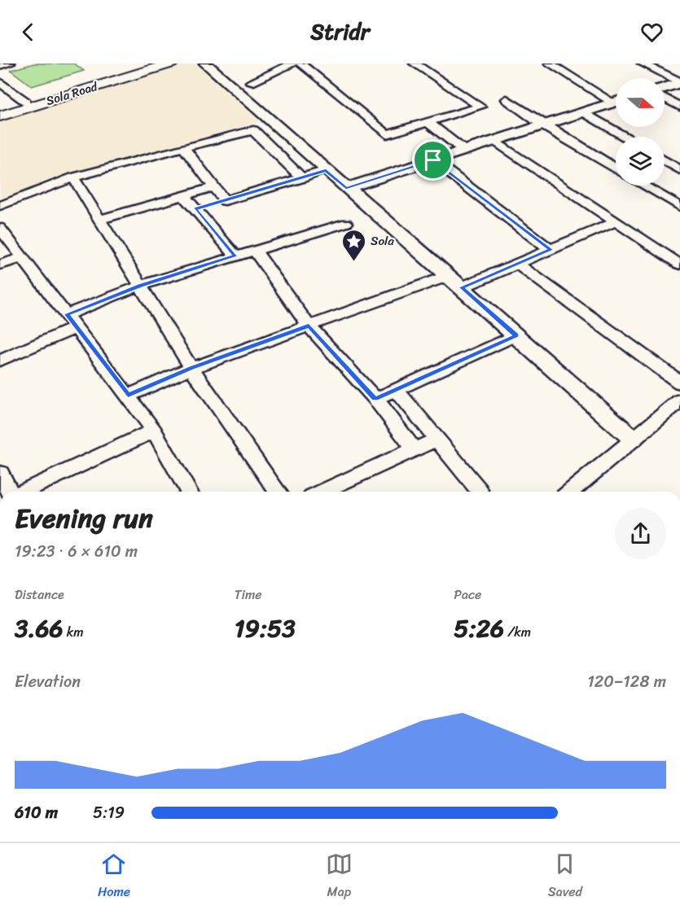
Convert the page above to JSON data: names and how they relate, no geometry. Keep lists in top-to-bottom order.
{
  "streets": {
    "main road": ["Sola Road"]
  },
  "places": {
    "place": ["Sola"]
  },
  "north": "right",
  "page": {
    "header": "Stridr",
    "heading": ["Evening run", "19:23 · 6 × 610 m"],
    "stats": [
      ["Distance", "3.66 km"],
      ["Time", "19:53"],
      ["Pace", "5:26 /km"]
    ],
    "chart": ["Elevation", "120–128 m"],
    "list": [
      {
        "name": "610 m",
        "note": "5:19"
      }
    ],
    "tabs": ["Home", "Map", "Saved"]
  }
}
